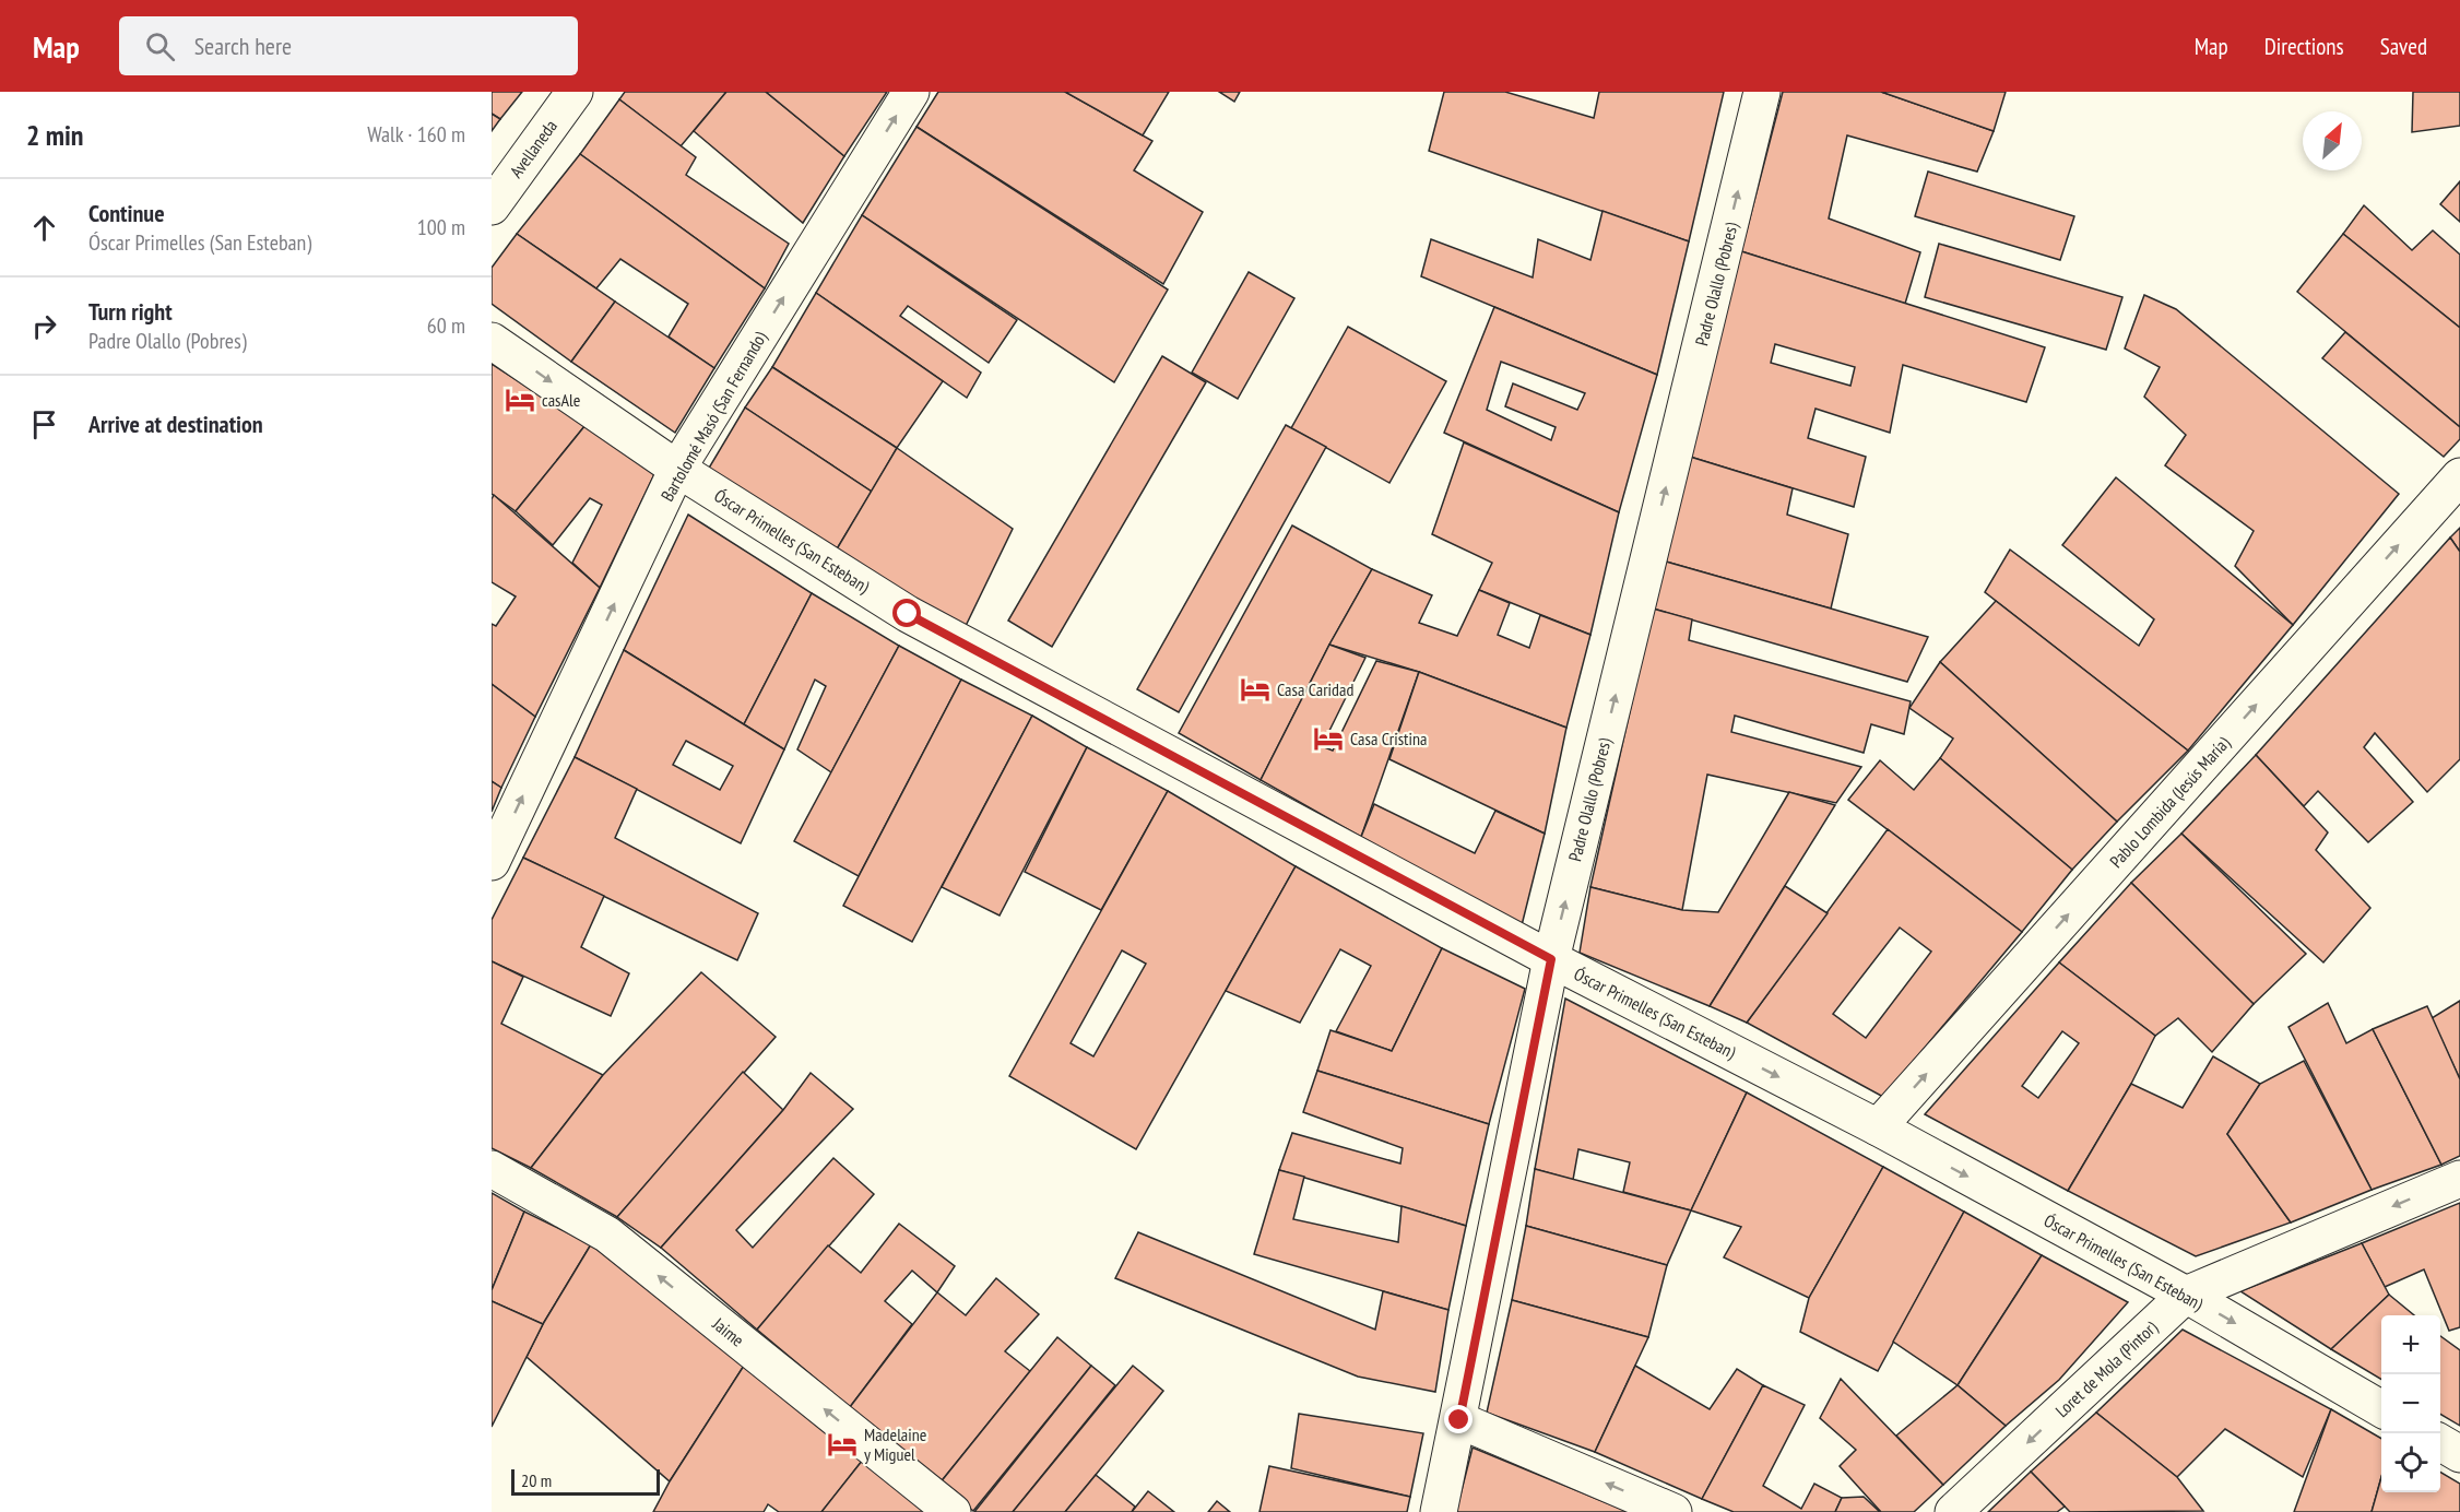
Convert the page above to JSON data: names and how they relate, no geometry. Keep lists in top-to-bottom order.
{
  "streets": {
    "main road": [
      "Avellaneda",
      "Padre Olallo (Pobres)",
      "Bartolomé Masó (San Fernando)",
      "Óscar Primelles (San Esteban)",
      "Pablo Lombida (Jesús María)",
      "Jaime",
      "Loret de Mola (Pintor)"
    ]
  },
  "crossings": [
    ["Padre Olallo (Pobres)", "Óscar Primelles (San Esteban)"],
    ["Bartolomé Masó (San Fernando)", "Óscar Primelles (San Esteban)"],
    ["Óscar Primelles (San Esteban)", "Pablo Lombida (Jesús María)"],
    ["Óscar Primelles (San Esteban)", "Loret de Mola (Pintor)"]
  ],
  "one_way": [
    "Padre Olallo (Pobres)",
    "Bartolomé Masó (San Fernando)",
    "Óscar Primelles (San Esteban)",
    "Pablo Lombida (Jesús María)",
    "Jaime",
    "Loret de Mola (Pintor)"
  ],
  "places": {
    "hotel": [
      "casAle",
      "Casa Caridad",
      "Casa Cristina",
      "Madelaine y Miguel"
    ]
  },
  "scale_bar": "20 m",
  "north": "top right",
  "page": {
    "header": "Map",
    "search": "Search here",
    "nav": ["Map", "Directions", "Saved"],
    "heading": ["2 min", "Walk · 160 m"],
    "list": [
      ["Continue", "Óscar Primelles (San Esteban)", "100 m"],
      ["Turn right", "Padre Olallo (Pobres)", "60 m"],
      "Arrive at destination"
    ],
    "map_buttons": ["+", "−"],
    "scale": "20 m"
  }
}
